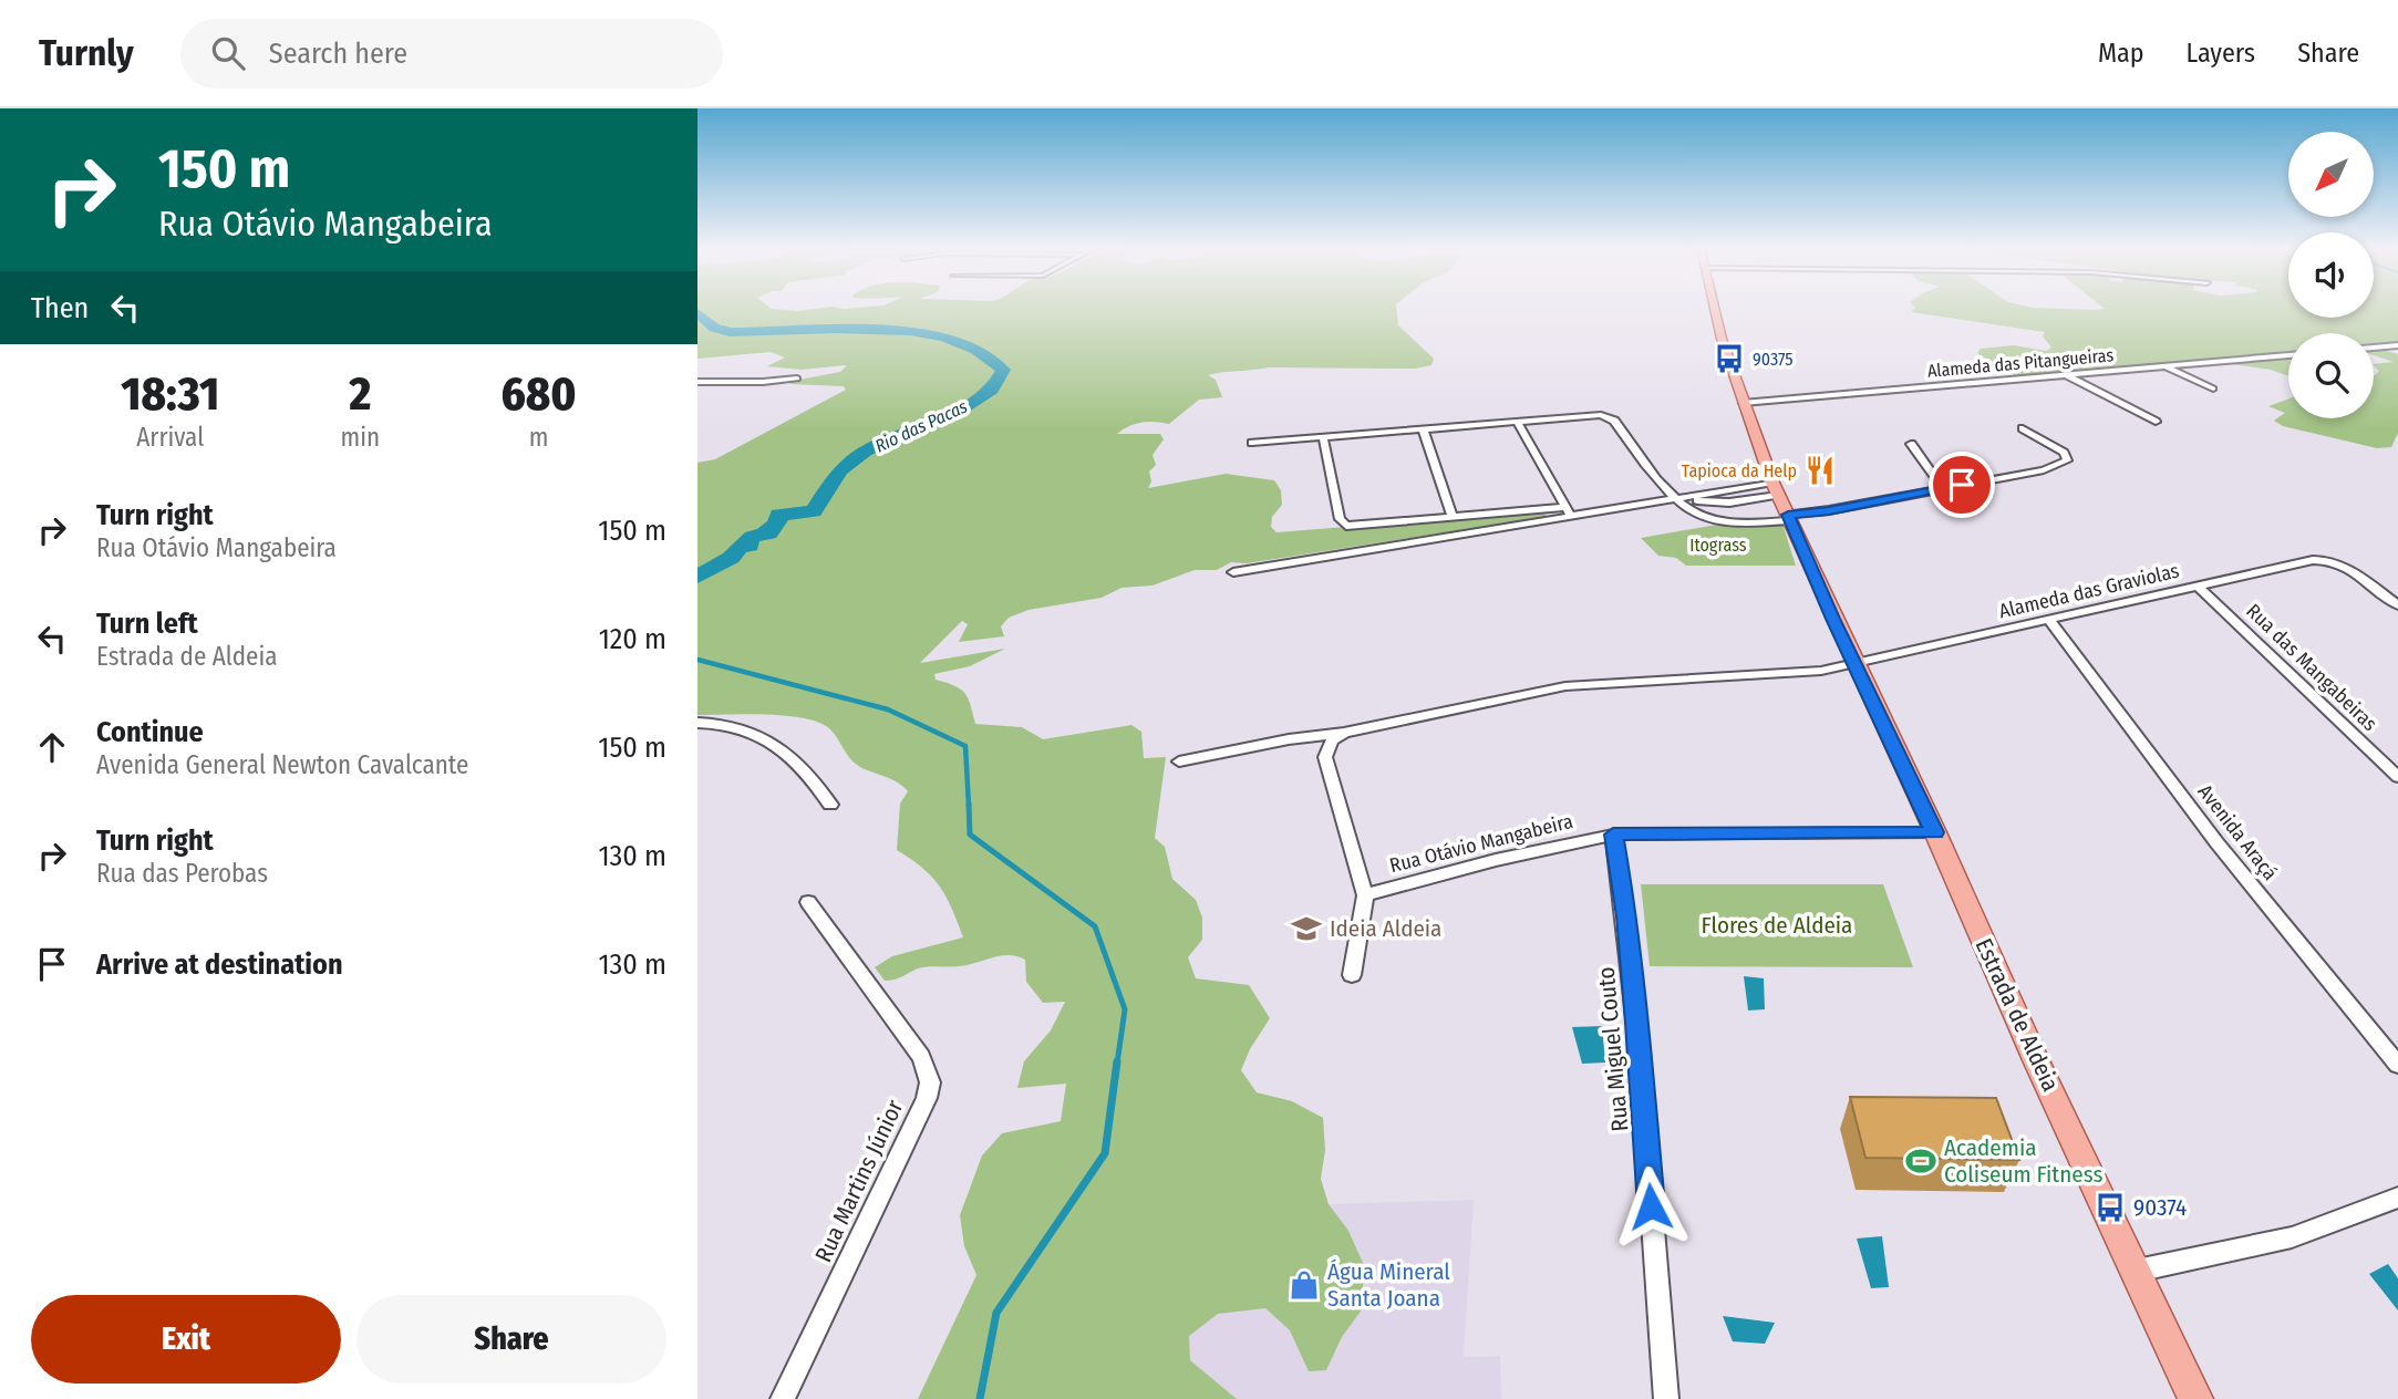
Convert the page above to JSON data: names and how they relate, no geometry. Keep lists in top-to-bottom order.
{
  "streets": {
    "main road": ["Estrada de Aldeia"],
    "street": [
      "Alameda das Pitangueiras",
      "Alameda das Graviolas",
      "Rua das Mangabeiras",
      "Avenida Araçá",
      "Rua Otávio Mangabeira",
      "Rua Miguel Couto",
      "Rua Martins Júnior"
    ]
  },
  "crossings": [
    ["Alameda das Pitangueiras", "Estrada de Aldeia"],
    ["Alameda das Graviolas", "Rua das Mangabeiras"],
    ["Alameda das Graviolas", "Avenida Araçá"],
    ["Alameda das Graviolas", "Estrada de Aldeia"],
    ["Rua Otávio Mangabeira", "Estrada de Aldeia"],
    ["Rua Otávio Mangabeira", "Rua Miguel Couto"]
  ],
  "water": ["Rio das Pacas"],
  "parks": ["Itograss", "Flores de Aldeia"],
  "places": {
    "bus stop": ["90375", "90374"],
    "restaurant": ["Tapioca da Help"],
    "school or university": ["Ideia Aldeia"],
    "sports": ["Academia Coliseum Fitness"],
    "shop": ["Água Mineral Santa Joana"]
  },
  "north": "bottom left",
  "page": {
    "header": "Turnly",
    "search": "Search here",
    "nav": ["Map", "Layers", "Share"],
    "turn": ["150 m", "Rua Otávio Mangabeira"],
    "then": "Then",
    "eta": [
      "18:31",
      "Arrival",
      "2",
      "min",
      "680",
      "m"
    ],
    "list": [
      {
        "name": "Turn right",
        "note": "Rua Otávio Mangabeira",
        "value": "150 m"
      },
      {
        "name": "Turn left",
        "note": "Estrada de Aldeia",
        "value": "120 m"
      },
      {
        "name": "Continue",
        "note": "Avenida General Newton Cavalcante",
        "value": "150 m"
      },
      {
        "name": "Turn right",
        "note": "Rua das Perobas",
        "value": "130 m"
      },
      {
        "name": "Arrive at destination",
        "value": "130 m"
      }
    ],
    "buttons": ["Exit", "Share"]
  }
}
